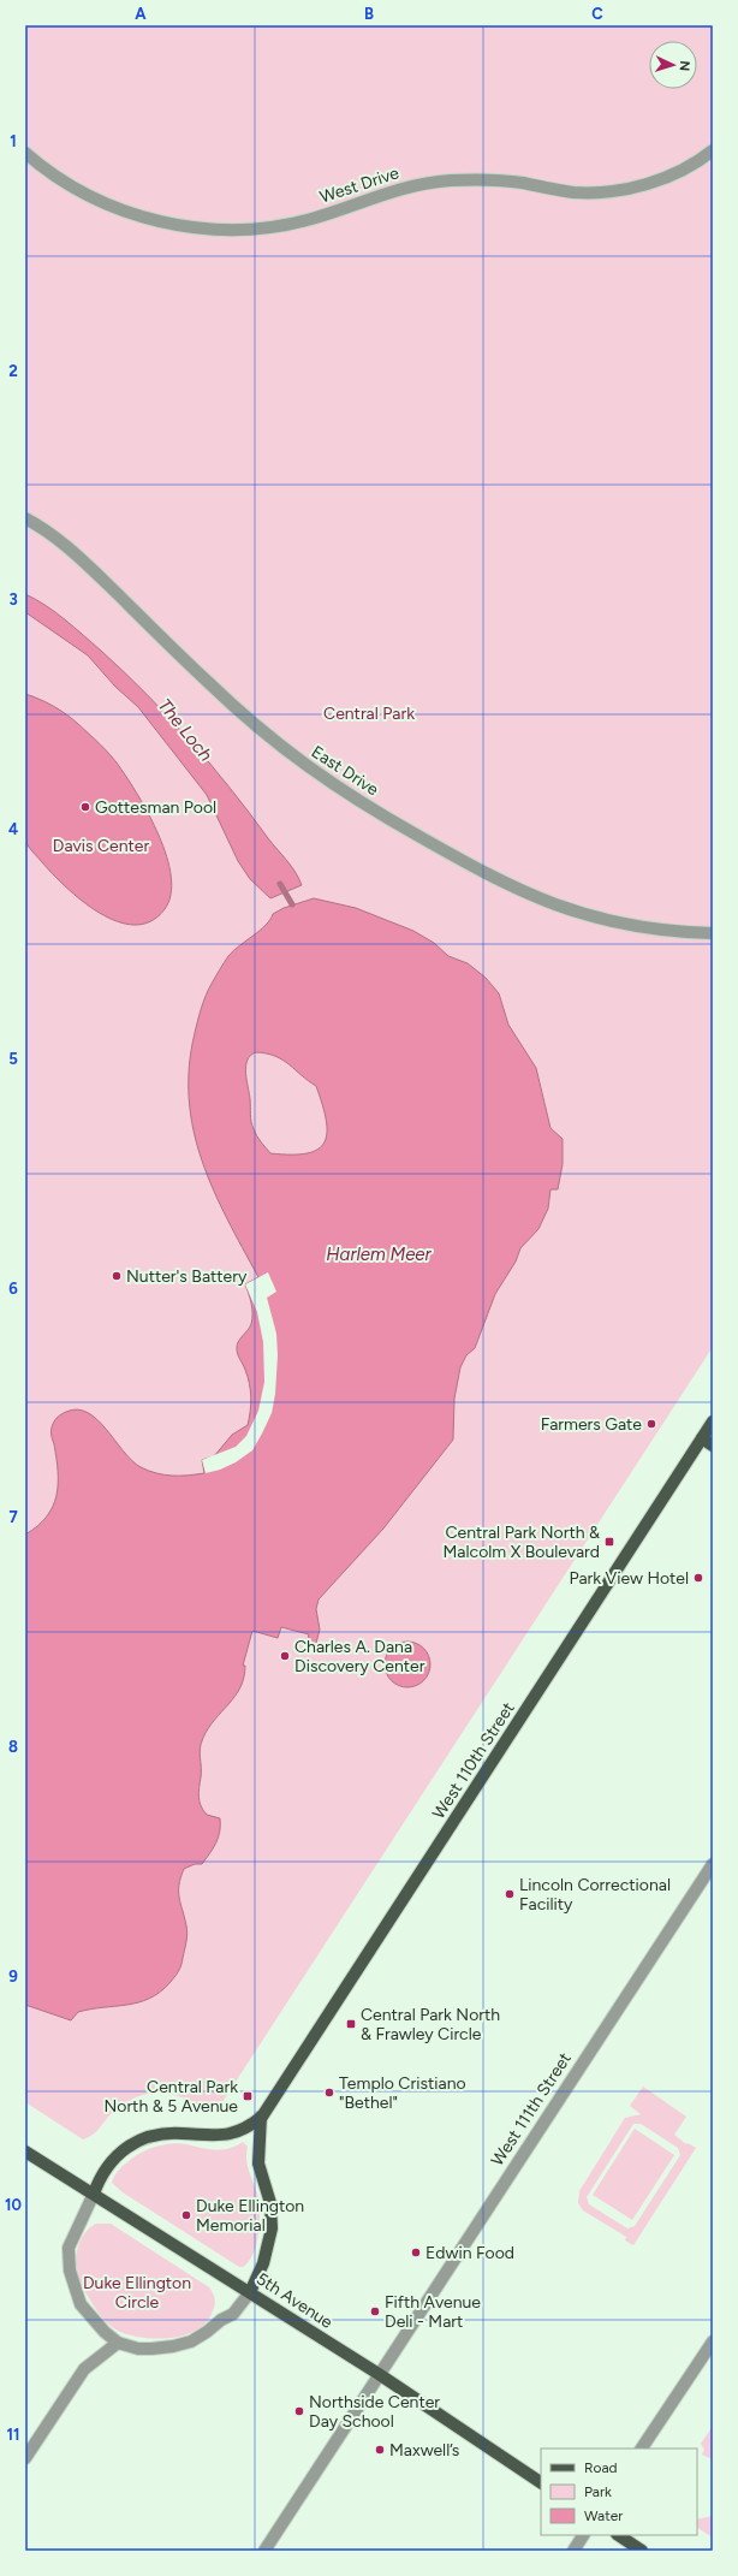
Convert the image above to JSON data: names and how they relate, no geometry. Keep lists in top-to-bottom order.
{
  "streets": {
    "main road": ["West 110th Street", "5th Avenue"],
    "street": ["West Drive", "East Drive", "West 111th Street"]
  },
  "crossings": [
    ["West 111th Street", "5th Avenue"]
  ],
  "water": ["The Loch", "Harlem Meer"],
  "parks": ["Central Park", "Davis Center", "Duke Ellington Circle"],
  "places": {
    "other": [
      "Gottesman Pool",
      "Nutter's Battery",
      "Farmers Gate",
      "Park View Hotel",
      "Charles A. Dana Discovery Center",
      "Lincoln Correctional Facility",
      "Templo Cristiano \"Bethel\"",
      "Duke Ellington Memorial",
      "Edwin Food",
      "Fifth Avenue Deli - Mart",
      "Northside Center Day School",
      "Maxwell’s"
    ],
    "transit": ["Central Park North & Malcolm X Boulevard", "Central Park North & Frawley Circle", "Central Park North & 5 Avenue"]
  },
  "legend": ["Road", "Park", "Water"],
  "north": "right",
  "grid": {
    "columns": ["A", "B", "C"],
    "rows": [
      "1",
      "2",
      "3",
      "4",
      "5",
      "6",
      "7",
      "8",
      "9",
      "10",
      "11"
    ]
  }
}
